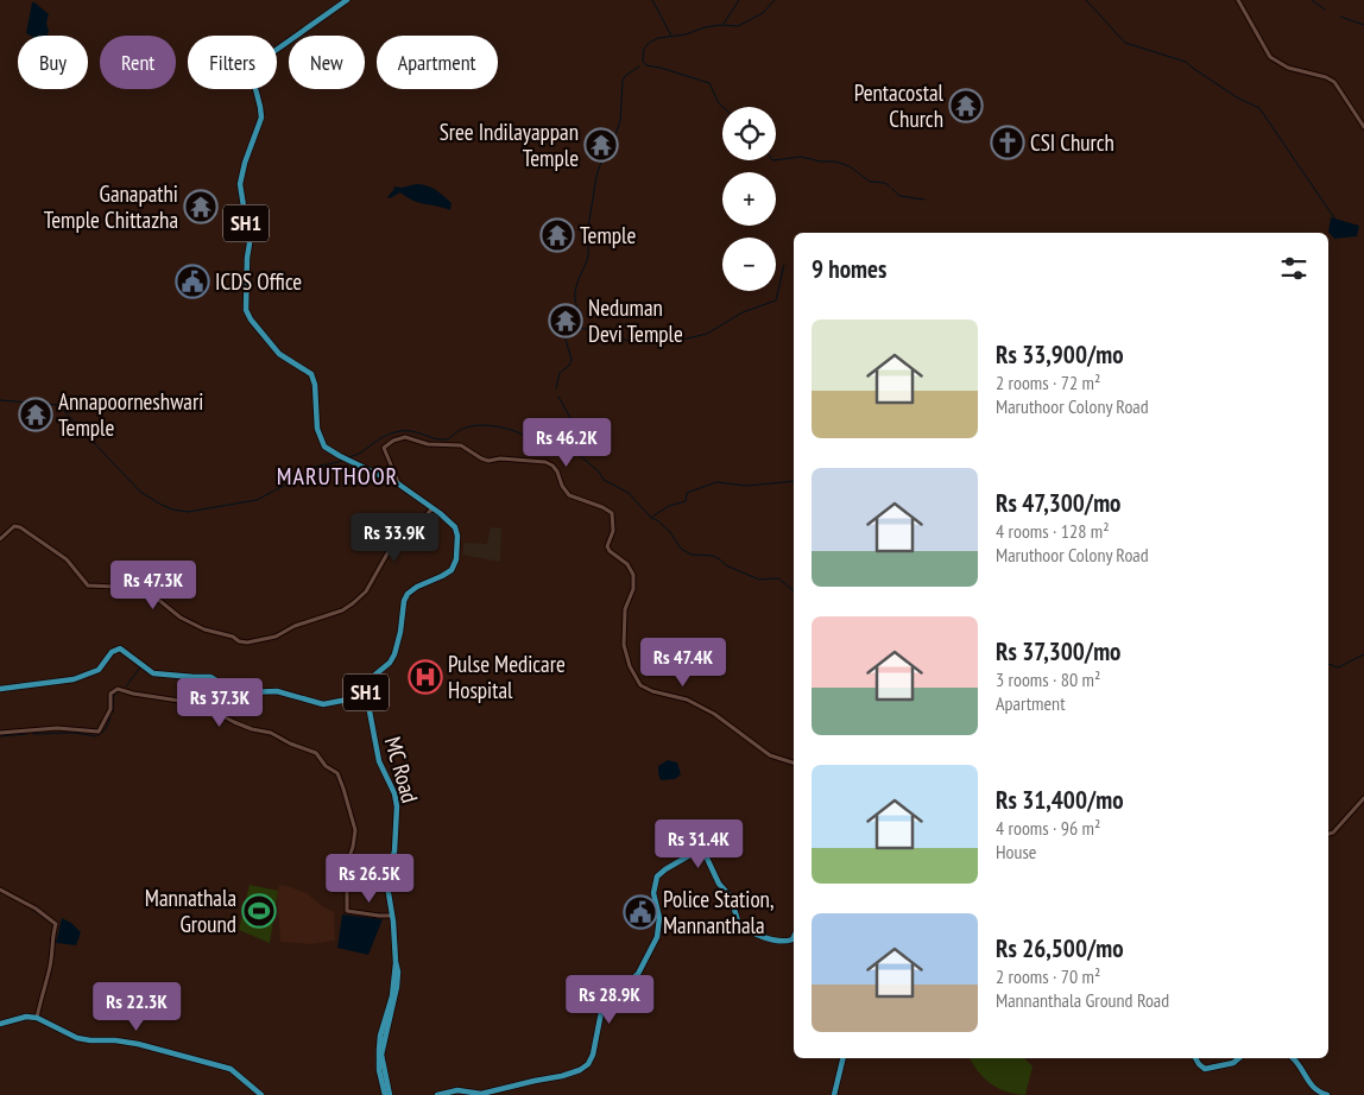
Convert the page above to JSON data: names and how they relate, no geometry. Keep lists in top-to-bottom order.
{
  "streets": {
    "main road": ["SH1", "MC Road"]
  },
  "crossings": [
    ["SH1", "MC Road"]
  ],
  "districts": ["MARUTHOOR"],
  "places": {
    "temple": [
      "Pentacostal Church",
      "Sree Indilayappan Temple",
      "Ganapathi Temple Chittazha",
      "Temple",
      "Neduman Devi Temple",
      "Annapoorneshwari Temple"
    ],
    "church": ["CSI Church"],
    "public building": ["ICDS Office", "Police Station, Mannanthala"],
    "hospital": ["Pulse Medicare Hospital"],
    "sports": ["Mannathala Ground"]
  },
  "page": {
    "chip": [
      "Buy",
      "Rent",
      "Filters",
      "New",
      "Apartment"
    ],
    "map_buttons": ["+", "−"],
    "heading": "9 homes",
    "list": [
      {
        "name": "Rs 33,900/mo",
        "note": "2 rooms · 72 m² · Maruthoor Colony Road"
      },
      {
        "name": "Rs 47,300/mo",
        "note": "4 rooms · 128 m² · Maruthoor Colony Road"
      },
      {
        "name": "Rs 37,300/mo",
        "note": "3 rooms · 80 m² · Apartment"
      },
      {
        "name": "Rs 31,400/mo",
        "note": "4 rooms · 96 m² · House"
      },
      {
        "name": "Rs 26,500/mo",
        "note": "2 rooms · 70 m² · Mannanthala Ground Road"
      }
    ],
    "price": [
      "Rs 46.2K",
      "Rs 33.9K",
      "Rs 47.3K",
      "Rs 47.4K",
      "Rs 37.3K",
      "Rs 31.4K",
      "Rs 26.5K",
      "Rs 28.9K",
      "Rs 22.3K"
    ]
  }
}
